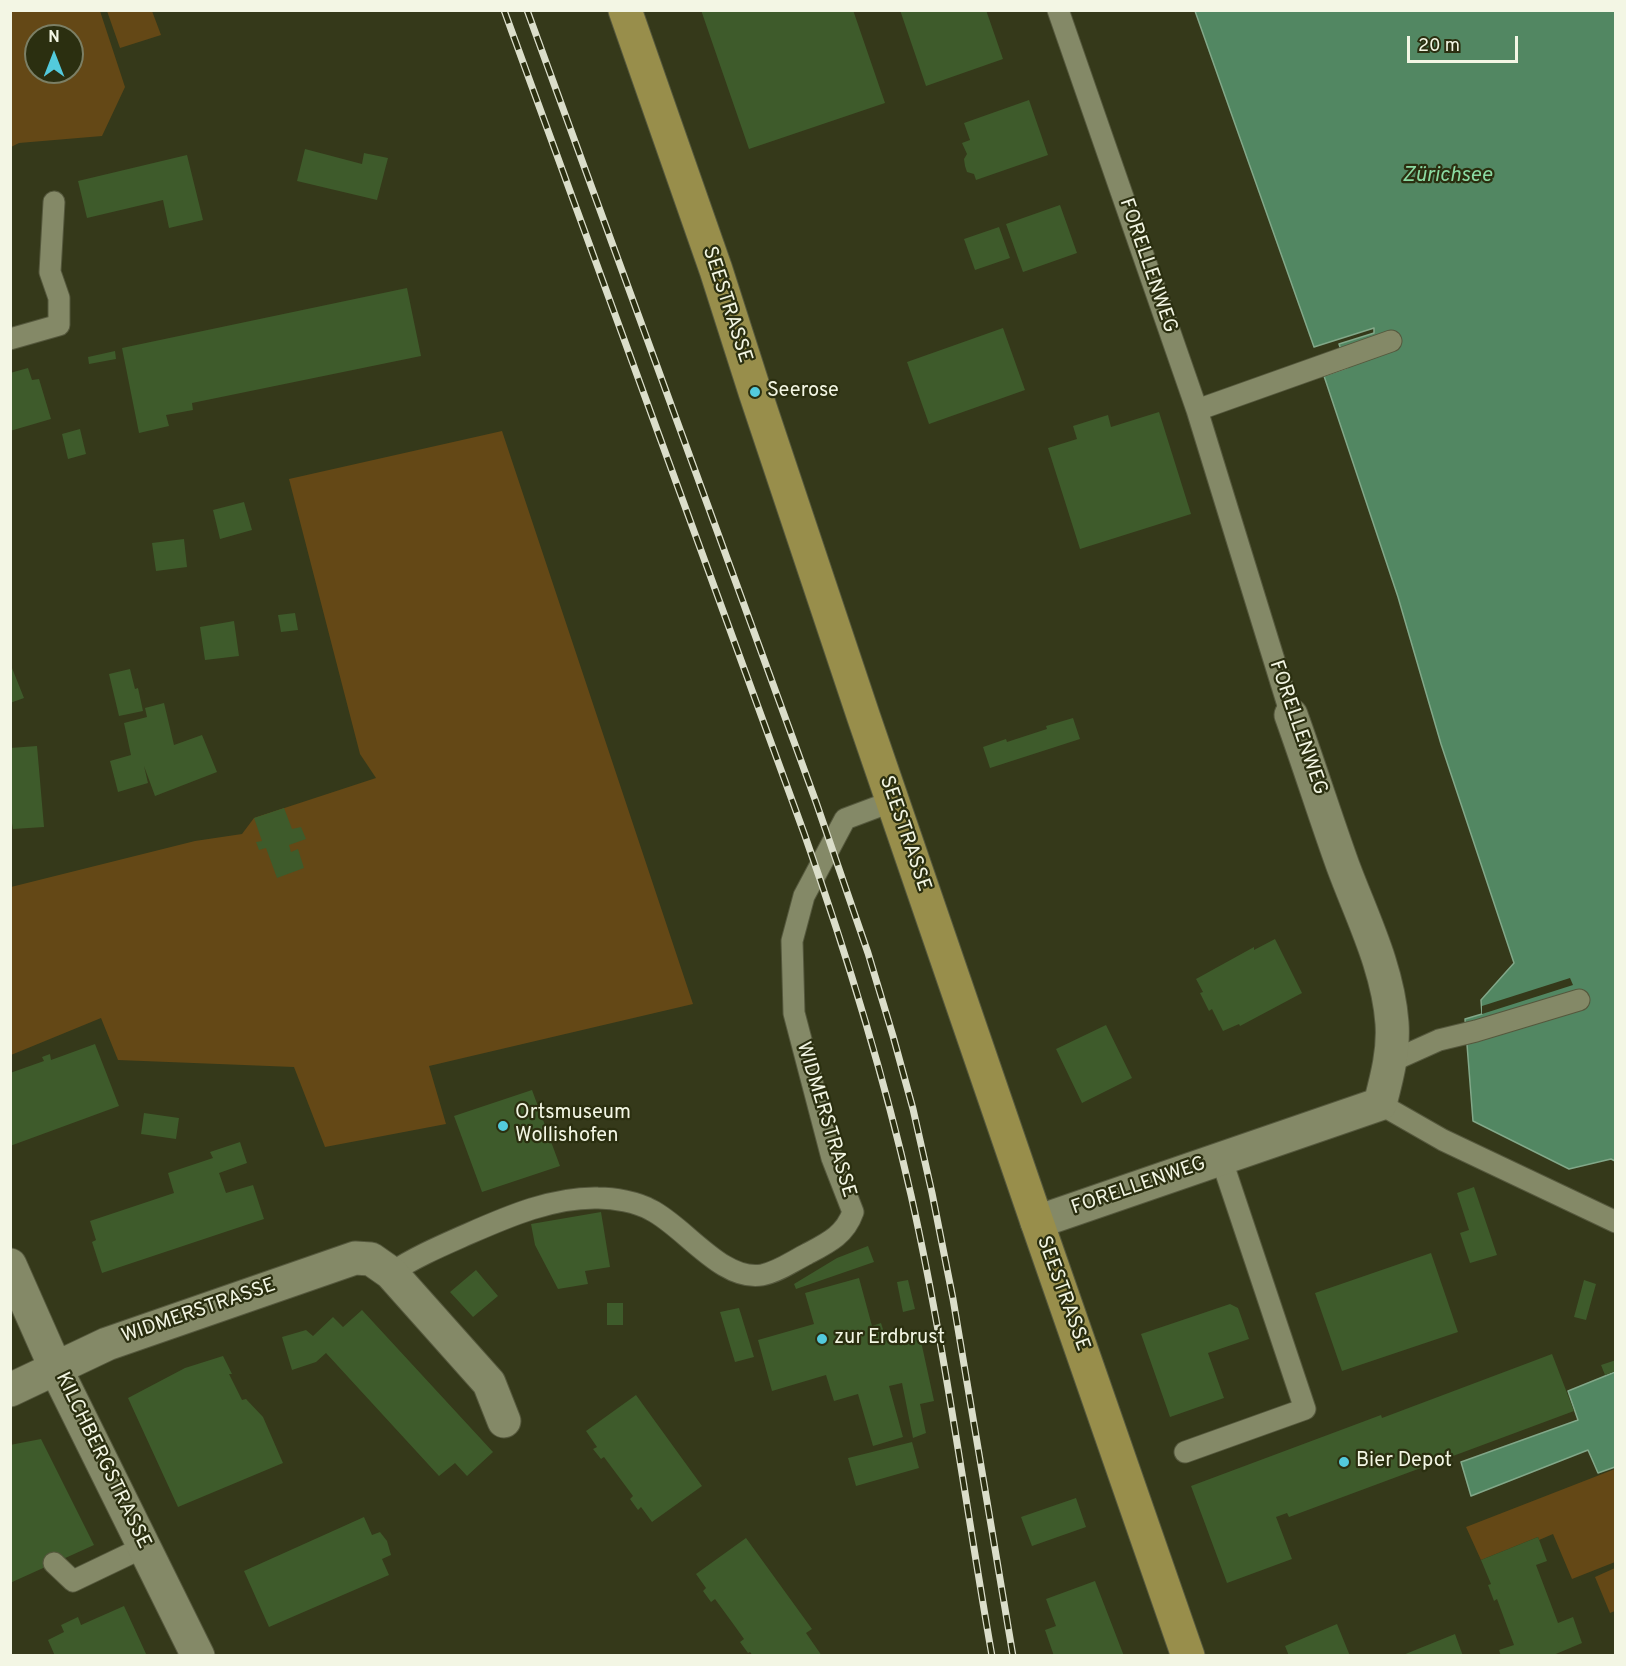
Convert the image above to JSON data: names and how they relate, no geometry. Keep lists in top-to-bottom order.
{
  "streets": {
    "main road": ["SEESTRASSE"],
    "street": ["FORELLENWEG", "WIDMERSTRASSE", "KILCHBERGSTRASSE"]
  },
  "crossings": [
    ["FORELLENWEG", "SEESTRASSE"],
    ["SEESTRASSE", "WIDMERSTRASSE"],
    ["WIDMERSTRASSE", "KILCHBERGSTRASSE"]
  ],
  "water": ["Zürichsee"],
  "places": [
    "Seerose",
    "Ortsmuseum Wollishofen",
    "zur Erdbrust",
    "Bier Depot"
  ],
  "scale_bar": "20 m",
  "north": "top"
}
